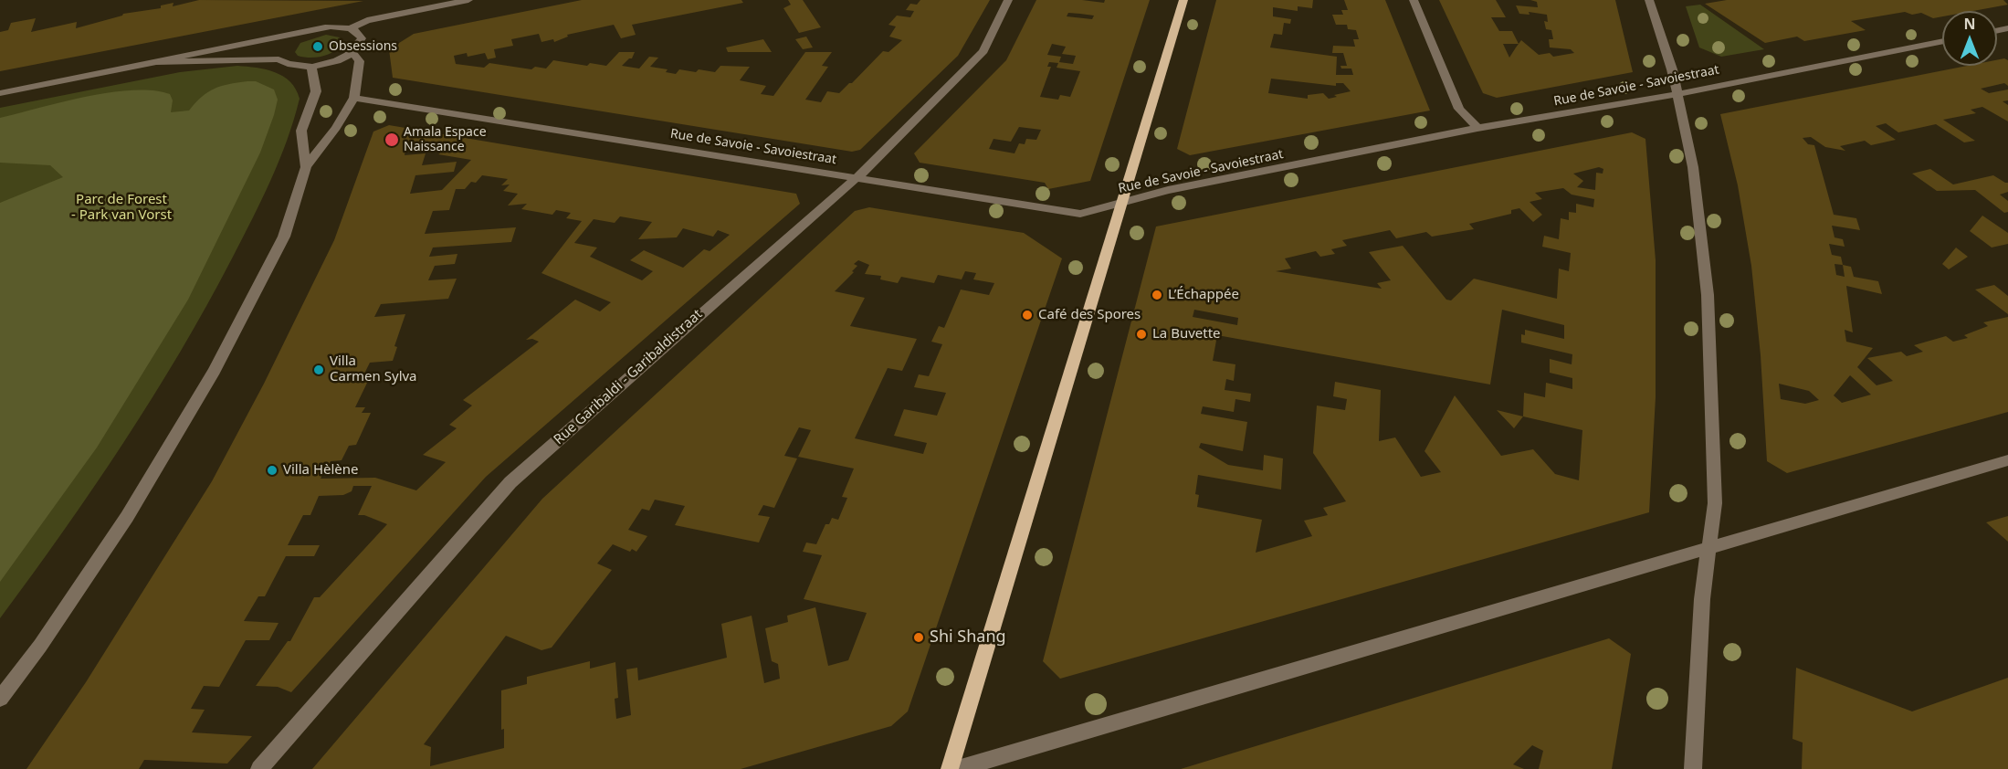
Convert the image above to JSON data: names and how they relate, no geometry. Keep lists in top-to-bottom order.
{
  "streets": {
    "street": ["Rue de Savoie - Savoiestraat", "Rue Garibaldi - Garibaldistraat"]
  },
  "crossings": [
    ["Rue de Savoie - Savoiestraat", "Rue Garibaldi - Garibaldistraat"]
  ],
  "parks": ["Parc de Forest - Park van Vorst"],
  "places": [
    "Obsessions",
    "Amala Espace Naissance",
    "L’Échappée",
    "Café des Spores",
    "La Buvette",
    "Villa Carmen Sylva",
    "Villa Hèlène",
    "Shi Shang"
  ],
  "north": "top"
}
